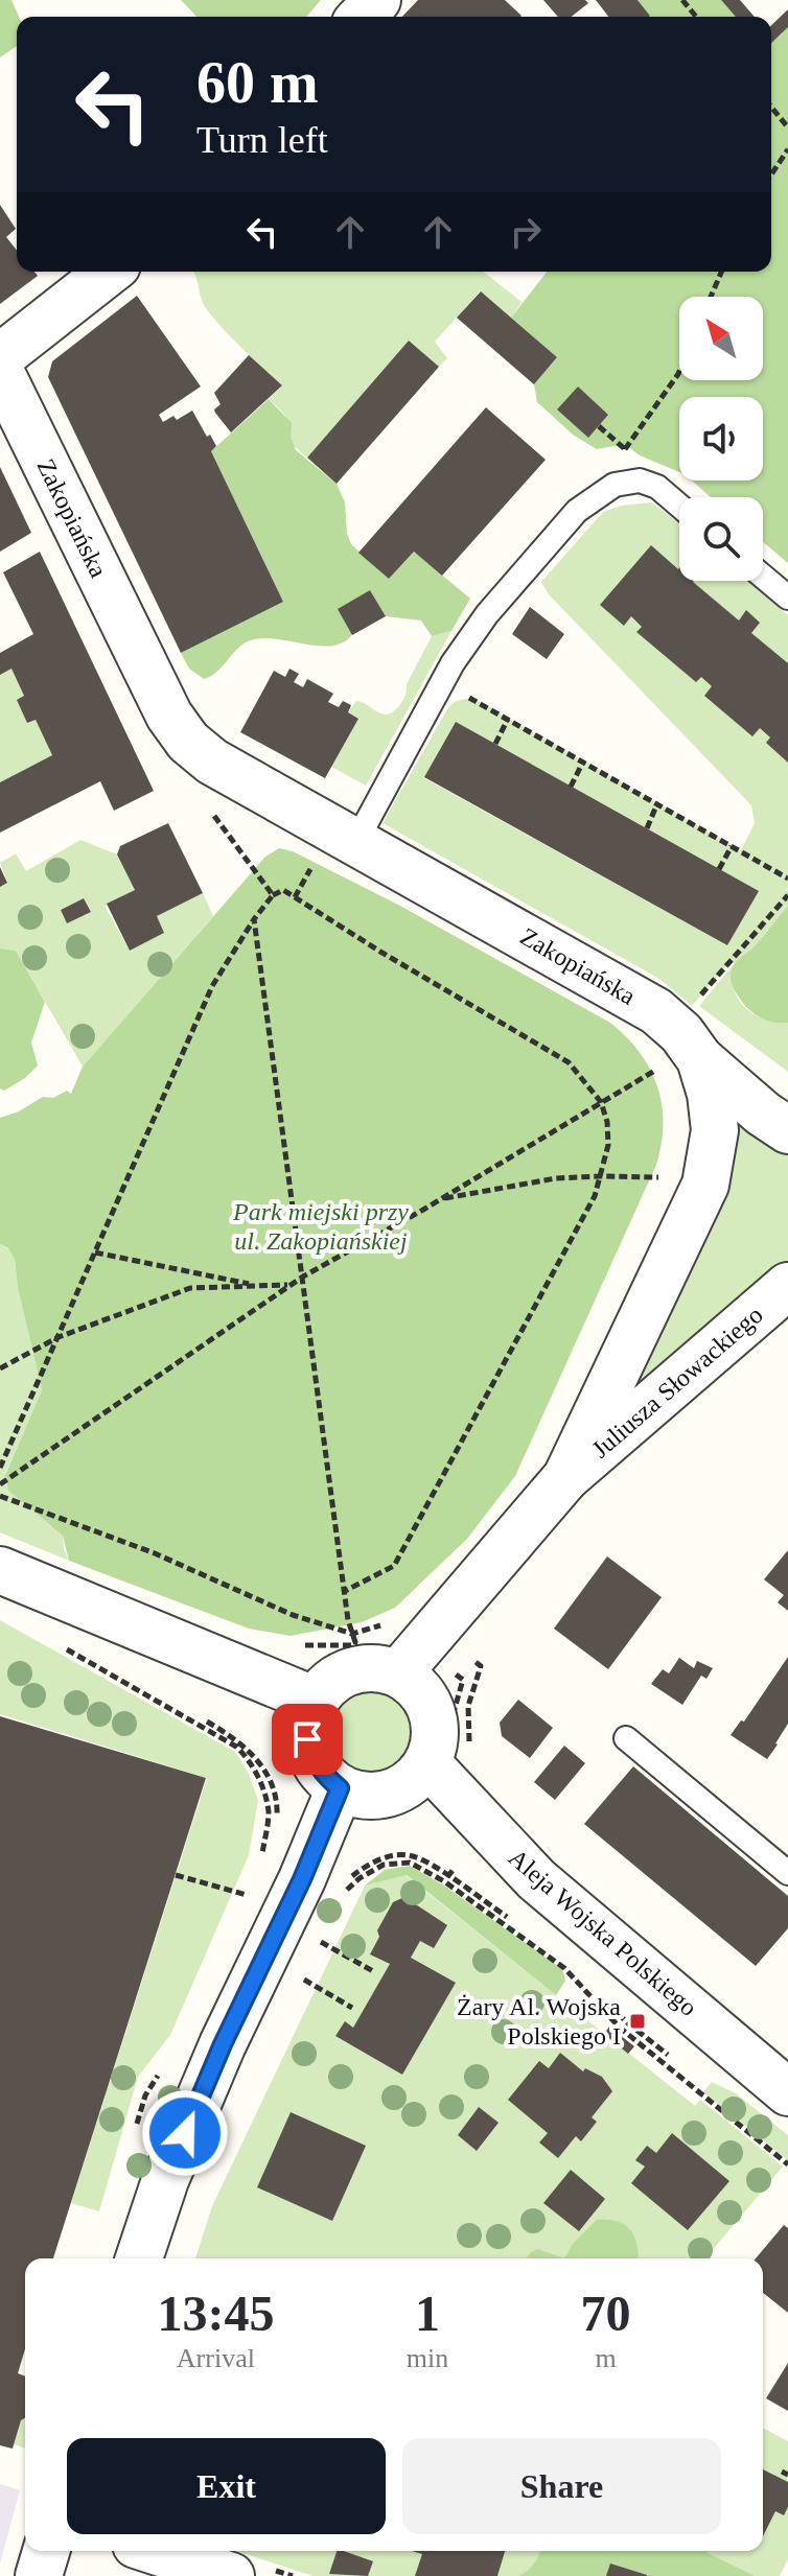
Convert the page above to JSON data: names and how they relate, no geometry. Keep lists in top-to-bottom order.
{
  "streets": {
    "street": ["Zakopiańska", "Juliusza Słowackiego", "Aleja Wojska Polskiego"]
  },
  "crossings": [
    ["Zakopiańska", "Juliusza Słowackiego"],
    ["Zakopiańska", "Aleja Wojska Polskiego"]
  ],
  "parks": ["Park miejski przy ul. Zakopiańskiej"],
  "places": {
    "transit": ["Żary Al. Wojska Polskiego I"]
  },
  "north": "top left",
  "page": {
    "turn": ["60 m", "Turn left"],
    "eta": [
      "13:45",
      "Arrival",
      "1",
      "min",
      "70",
      "m"
    ],
    "buttons": ["Exit", "Share"]
  }
}
